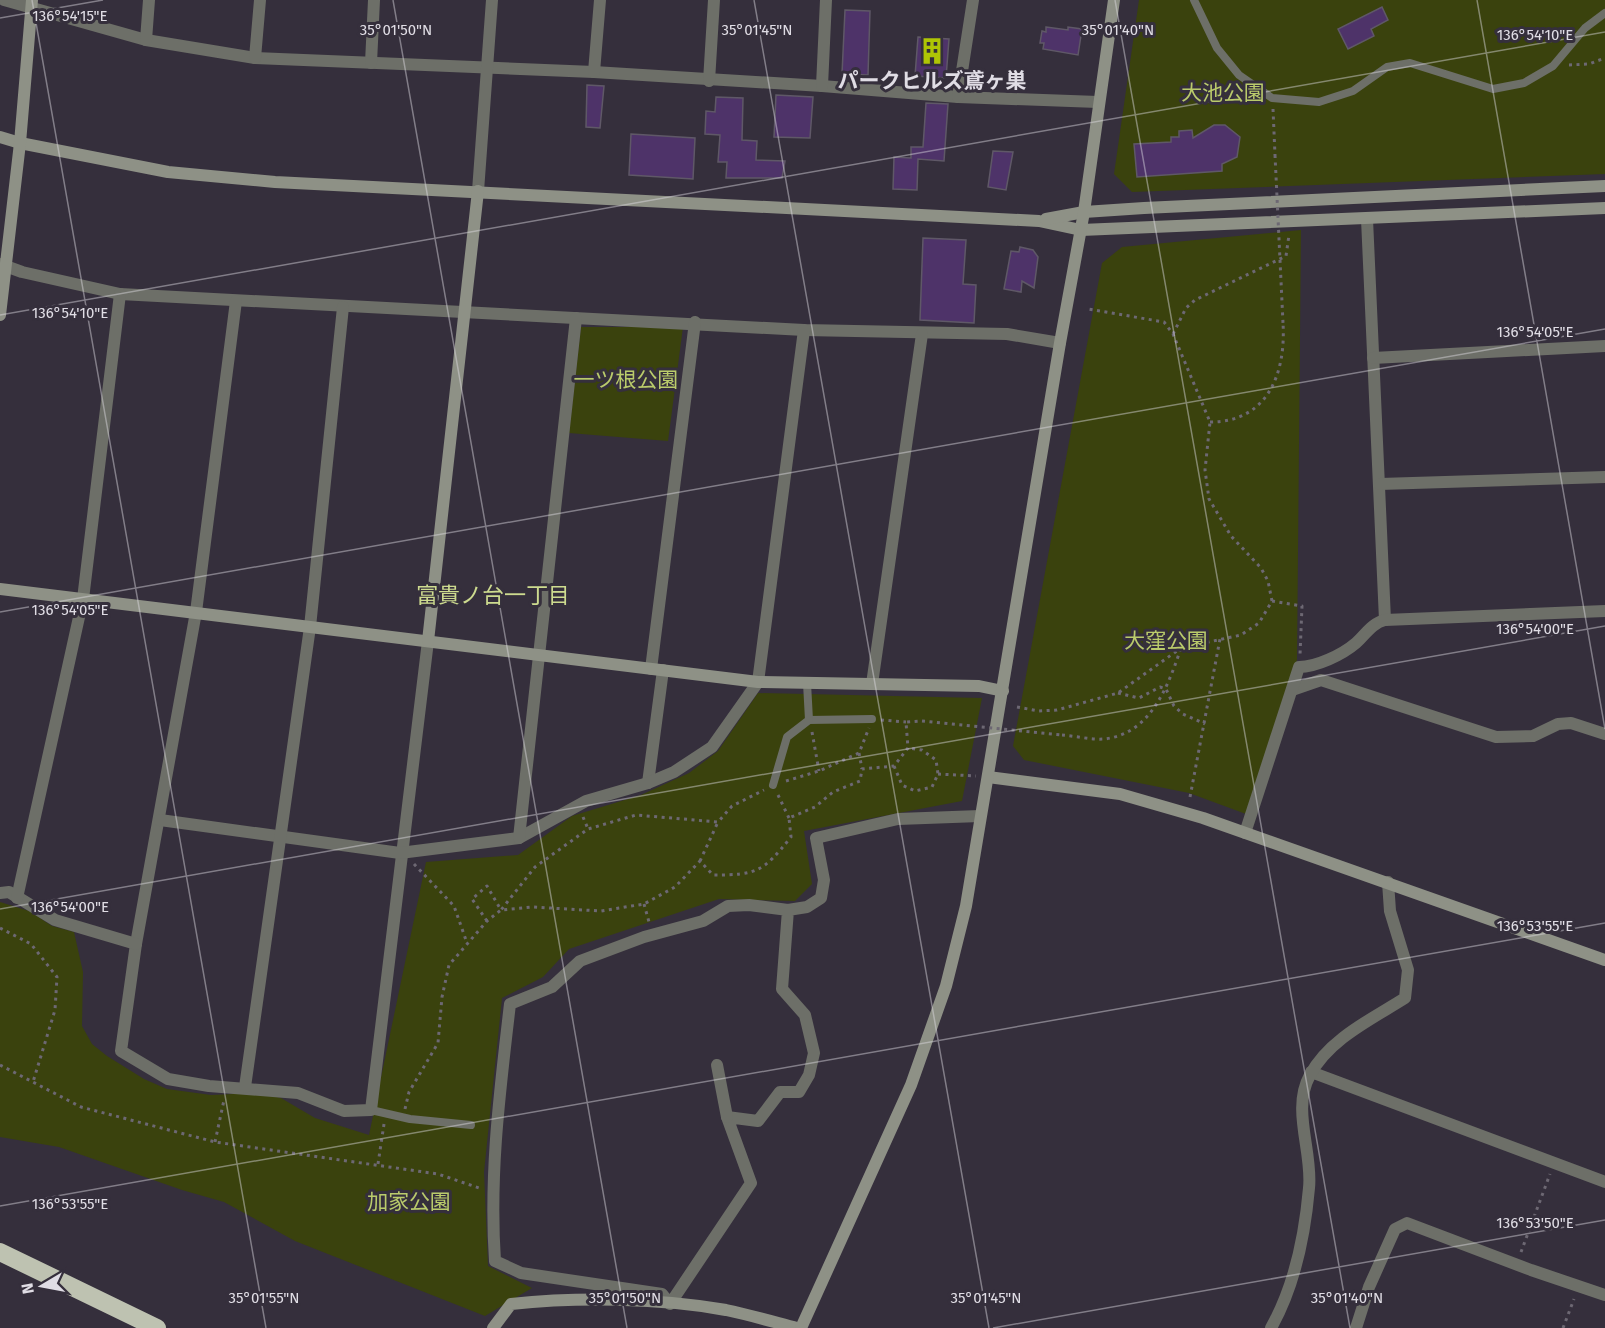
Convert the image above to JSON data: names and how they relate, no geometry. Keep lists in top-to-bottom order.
{
  "districts": ["富貴ノ台一丁目"],
  "parks": [
    "大池公園",
    "一ツ根公園",
    "大窪公園",
    "加家公園"
  ],
  "places": {
    "building": ["パークヒルズ鳶ヶ巣"]
  },
  "north": "left",
  "coordinates": [
    "136°54'15\"E",
    "35°01'50\"N",
    "35°01'45\"N",
    "35°01'40\"N",
    "136°54'10\"E",
    "136°54'05\"E",
    "136°54'00\"E",
    "136°53'55\"E",
    "136°53'50\"E",
    "35°01'55\"N"
  ]
}
